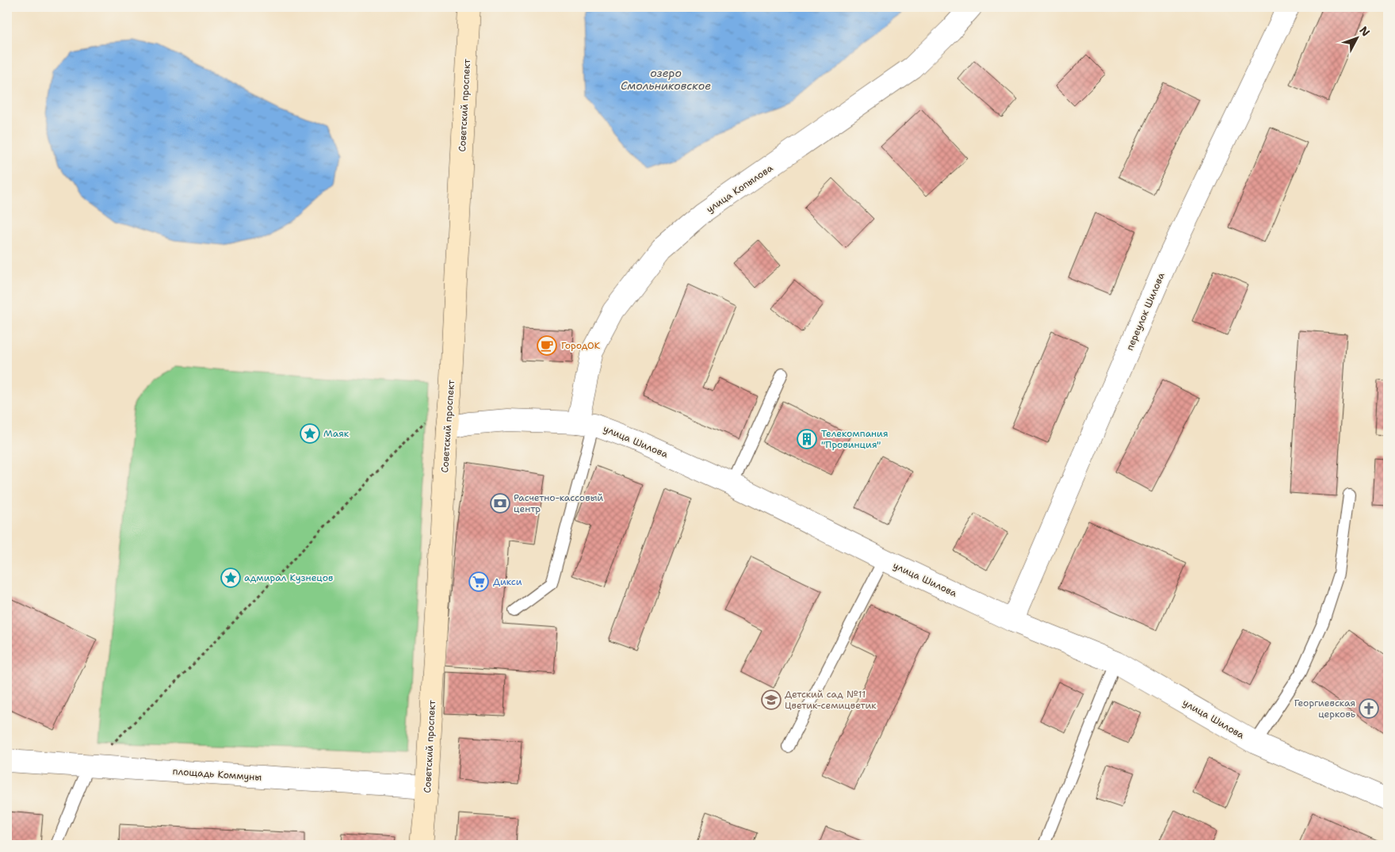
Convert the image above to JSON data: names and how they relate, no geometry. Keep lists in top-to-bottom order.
{
  "streets": {
    "main road": ["Советский проспект"],
    "street": [
      "улица Копылова",
      "переулок Шилова",
      "улица Шилова",
      "площадь Коммуны"
    ]
  },
  "crossings": [
    ["Советский проспект", "улица Шилова"],
    ["Советский проспект", "площадь Коммуны"],
    ["улица Копылова", "улица Шилова"],
    ["переулок Шилова", "улица Шилова"]
  ],
  "water": ["озеро Смольниковское"],
  "places": {
    "cafe": ["ГородОК"],
    "place": ["Маяк", "адмирал Кузнецов"],
    "building": ["Телекомпания \"Провинция\""],
    "bank": ["Расчетно-кассовый центр"],
    "supermarket": ["Дикси"],
    "school or university": ["Детский сад №11 Цветик-семицветик"],
    "church": ["Георгиевская церковь"]
  },
  "north": "top right"
}
